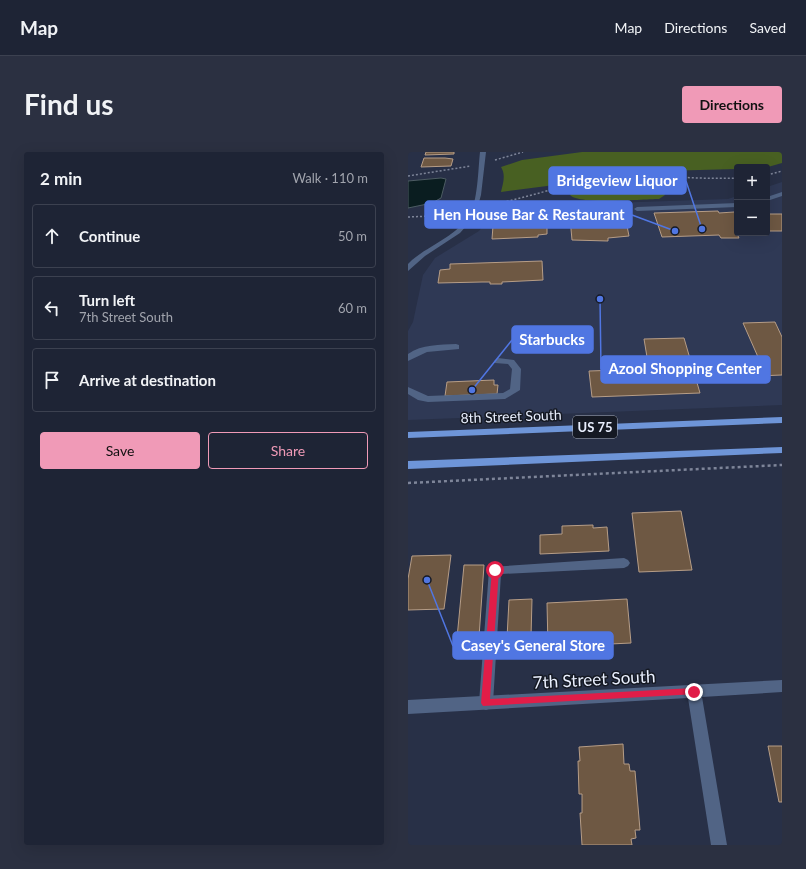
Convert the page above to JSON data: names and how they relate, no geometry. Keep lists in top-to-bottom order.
{
  "streets": {
    "main road": ["8th Street South", "US 75"],
    "street": ["7th Street South"]
  },
  "places": [
    "Bridgeview Liquor",
    "Hen House Bar & Restaurant",
    "Azool Shopping Center",
    "Starbucks",
    "Casey's General Store"
  ],
  "page": {
    "header": "Map",
    "nav": ["Map", "Directions", "Saved"],
    "buttons": [
      "Directions",
      ["Save", "Share"]
    ],
    "title": "Find us",
    "heading": ["2 min", "Walk · 110 m"],
    "map_buttons": ["+", "−"],
    "list": [
      ["Continue", "50 m"],
      ["Turn left", "7th Street South", "60 m"],
      "Arrive at destination"
    ]
  }
}
